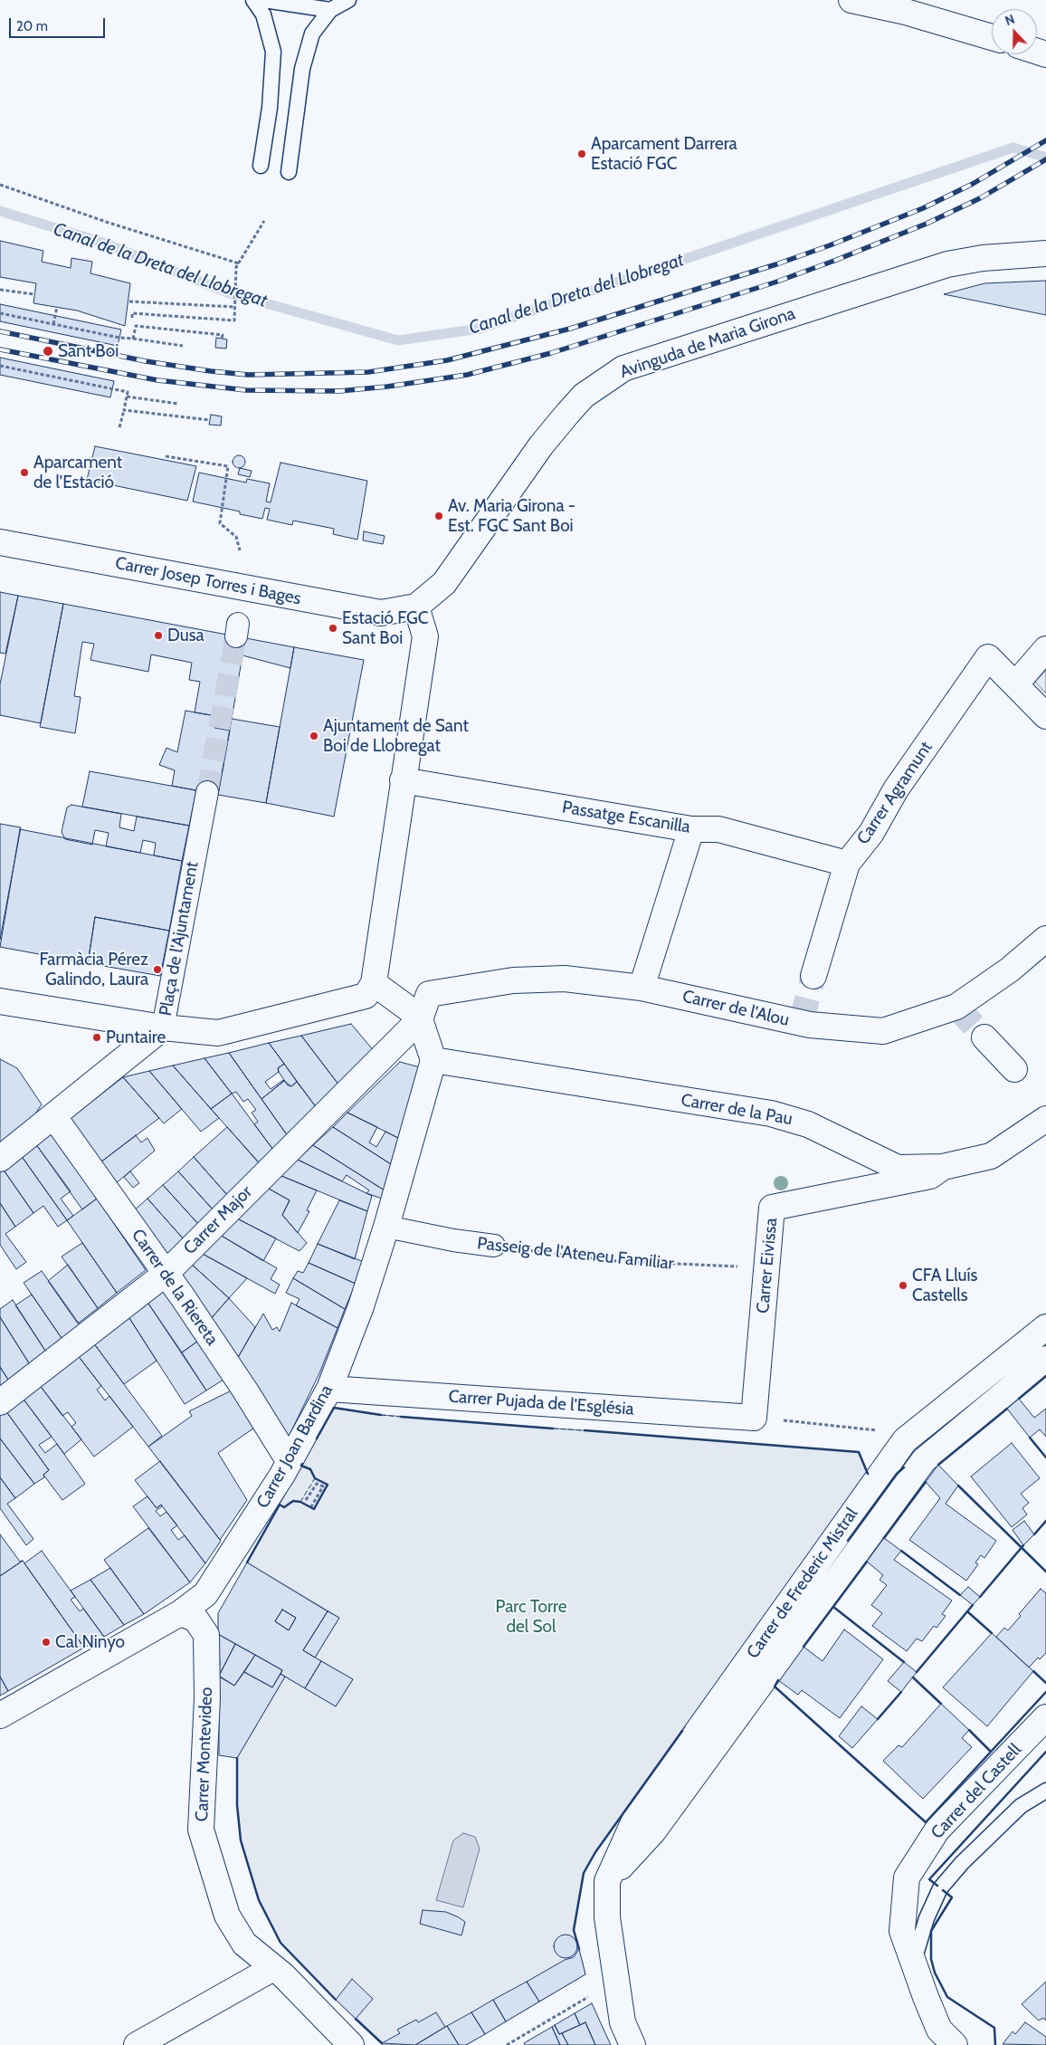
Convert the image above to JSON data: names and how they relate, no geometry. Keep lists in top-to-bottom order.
{
  "streets": {
    "street": [
      "Avinguda de Maria Girona",
      "Carrer Josep Torres i Bages",
      "Carrer Agramunt",
      "Passatge Escanilla",
      "Plaça de l'Ajuntament",
      "Carrer de l'Alou",
      "Carrer de la Pau",
      "Carrer Major",
      "Passeig de l'Ateneu Familiar",
      "Carrer Eivissa",
      "Carrer de la Riereta",
      "Carrer Pujada de l'Església",
      "Carrer Joan Bardina",
      "Carrer de Frederic Mistral",
      "Carrer Montevideo",
      "Carrer del Castell"
    ]
  },
  "crossings": [
    ["Avinguda de Maria Girona", "Carrer Josep Torres i Bages"],
    ["Carrer Agramunt", "Passatge Escanilla"],
    ["Carrer de l'Alou", "Carrer Major"],
    ["Carrer de la Pau", "Carrer Eivissa"],
    ["Carrer de la Pau", "Carrer Joan Bardina"],
    ["Carrer Major", "Carrer de la Riereta"],
    ["Passeig de l'Ateneu Familiar", "Carrer Eivissa"],
    ["Passeig de l'Ateneu Familiar", "Carrer Joan Bardina"],
    ["Carrer Eivissa", "Carrer Pujada de l'Església"],
    ["Carrer de la Riereta", "Carrer Joan Bardina"],
    ["Carrer Pujada de l'Església", "Carrer Joan Bardina"],
    ["Carrer Joan Bardina", "Carrer Montevideo"]
  ],
  "water": ["Canal de la Dreta del Llobregat"],
  "parks": ["Parc Torre del Sol"],
  "places": [
    "Aparcament Darrera Estació FGC",
    "Sant Boi",
    "Aparcament de l'Estació",
    "Av. Maria Girona - Est. FGC Sant Boi",
    "Estació FGC Sant Boi",
    "Dusa",
    "Ajuntament de Sant Boi de Llobregat",
    "Farmàcia Pérez Galindo, Laura",
    "Puntaire",
    "CFA Lluís Castells",
    "Cal Ninyo"
  ],
  "scale_bar": "20 m",
  "north": "top"
}
